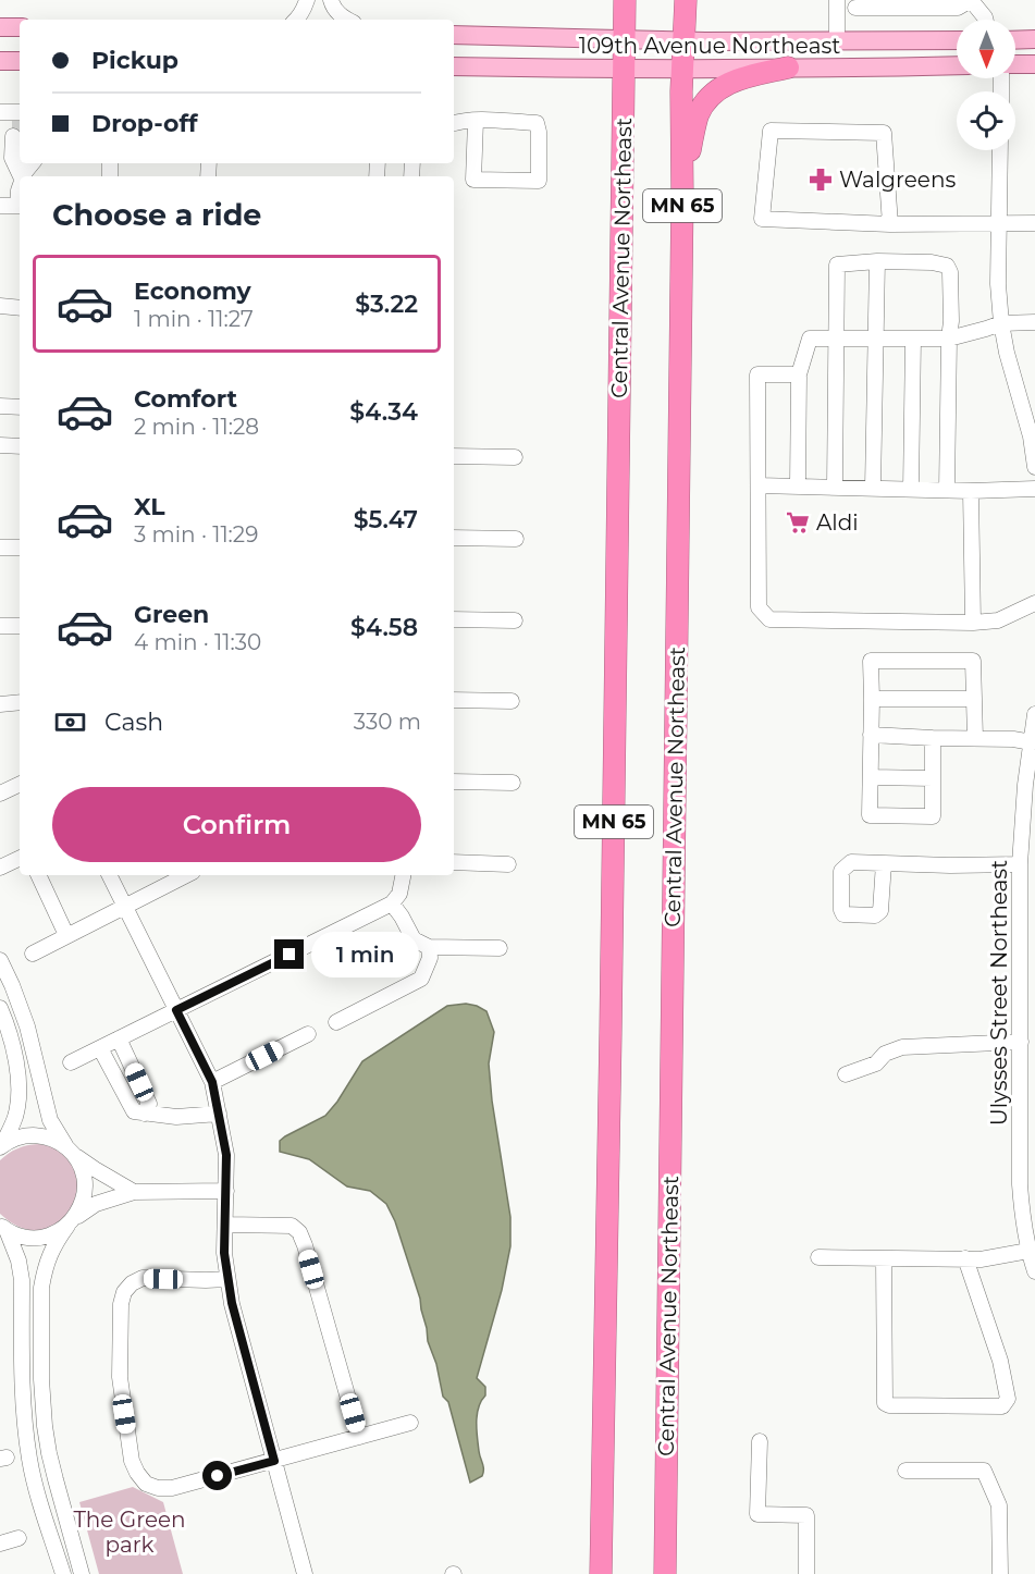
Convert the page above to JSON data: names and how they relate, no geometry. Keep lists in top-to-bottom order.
{
  "streets": {
    "highway": ["MN 65", "Central Avenue Northeast"],
    "main road": ["109th Avenue Northeast"],
    "street": ["Ulysses Street Northeast"]
  },
  "crossings": [
    ["109th Avenue Northeast", "Central Avenue Northeast"]
  ],
  "parks": ["The Green park"],
  "places": {
    "pharmacy": ["Walgreens"],
    "supermarket": ["Aldi"]
  },
  "north": "bottom",
  "page": {
    "banner": ["Pickup", "Drop-off"],
    "heading": "Choose a ride",
    "list": [
      {
        "name": "Economy",
        "note": "1 min · 11:27",
        "value": "$3.22"
      },
      {
        "name": "Comfort",
        "note": "2 min · 11:28",
        "value": "$4.34"
      },
      {
        "name": "XL",
        "note": "3 min · 11:29",
        "value": "$5.47"
      },
      {
        "name": "Green",
        "note": "4 min · 11:30",
        "value": "$4.58"
      }
    ],
    "pay": ["Cash", "330 m"],
    "buttons": "Confirm",
    "bubble": "1 min"
  }
}
